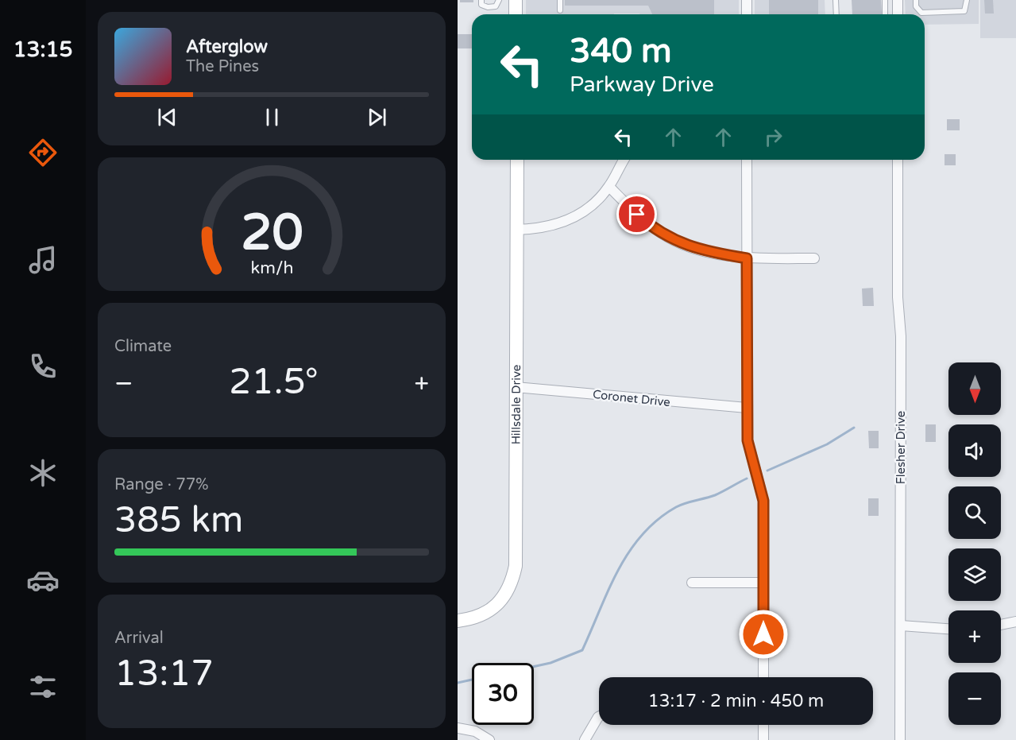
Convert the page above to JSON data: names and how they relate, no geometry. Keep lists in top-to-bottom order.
{
  "streets": {
    "street": ["Coronet Drive", "Hillsdale Drive", "Flesher Drive"]
  },
  "crossings": [
    ["Coronet Drive", "Hillsdale Drive"]
  ],
  "north": "bottom",
  "page": {
    "tabs": "13:15",
    "turn": ["340 m", "Parkway Drive"],
    "song": ["Afterglow", "The Pines"],
    "tile": [
      "Climate",
      ["Range · 77%", "385 km"],
      ["Arrival", "13:17"]
    ],
    "map_buttons": ["+", "−"],
    "heat": ["−", "21.5°", "+"],
    "limit": "30",
    "trip": "13:17 · 2 min · 450 m",
    "gauge": ["20", "km/h"]
  }
}
